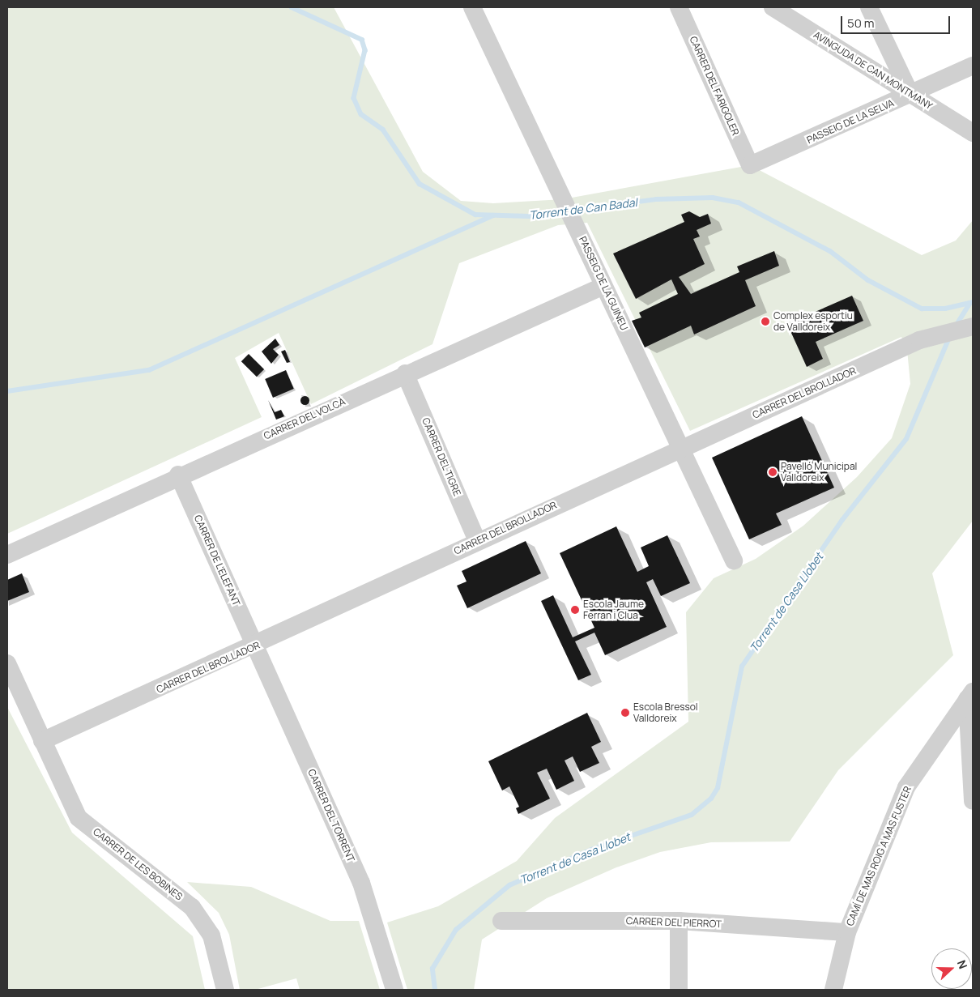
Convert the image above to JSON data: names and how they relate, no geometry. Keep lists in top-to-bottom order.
{
  "streets": {
    "street": [
      "AVINGUDA DE CAN MONTMANY",
      "CARRER DEL FARIGOLER",
      "PASSEIG DE LA SELVA",
      "PASSEIG DE LA GUINEU",
      "CARRER DEL BROLLADOR",
      "CARRER DEL VOLCÀ",
      "CARRER DEL TIGRE",
      "CARRER DE L'ELEFANT",
      "CARRER DEL TORRENT",
      "CAMÍ DE MAS ROIG A MAS FUSTER",
      "CARRER DE LES BOBINES",
      "CARRER DEL PIERROT"
    ]
  },
  "crossings": [
    ["AVINGUDA DE CAN MONTMANY", "PASSEIG DE LA SELVA"],
    ["CARRER DEL FARIGOLER", "PASSEIG DE LA SELVA"],
    ["PASSEIG DE LA GUINEU", "CARRER DEL BROLLADOR"],
    ["PASSEIG DE LA GUINEU", "CARRER DEL VOLCÀ"],
    ["CARRER DEL BROLLADOR", "CARRER DEL TIGRE"],
    ["CARRER DEL BROLLADOR", "CARRER DE L'ELEFANT"],
    ["CARRER DEL BROLLADOR", "CARRER DEL TORRENT"],
    ["CARRER DEL BROLLADOR", "CARRER DE LES BOBINES"],
    ["CARRER DEL VOLCÀ", "CARRER DEL TIGRE"],
    ["CARRER DEL VOLCÀ", "CARRER DE L'ELEFANT"],
    ["CARRER DE L'ELEFANT", "CARRER DEL TORRENT"],
    ["CAMÍ DE MAS ROIG A MAS FUSTER", "CARRER DEL PIERROT"]
  ],
  "water": ["Torrent de Can Badal", "Torrent de Casa Llobet"],
  "places": [
    "Complex esportiu de Valldoreix",
    "Pavelló Municipal Valldoreix",
    "Escola Jaume Ferran i Clua",
    "Escola Bressol Valldoreix"
  ],
  "scale_bar": "50 m",
  "north": "right"
}
